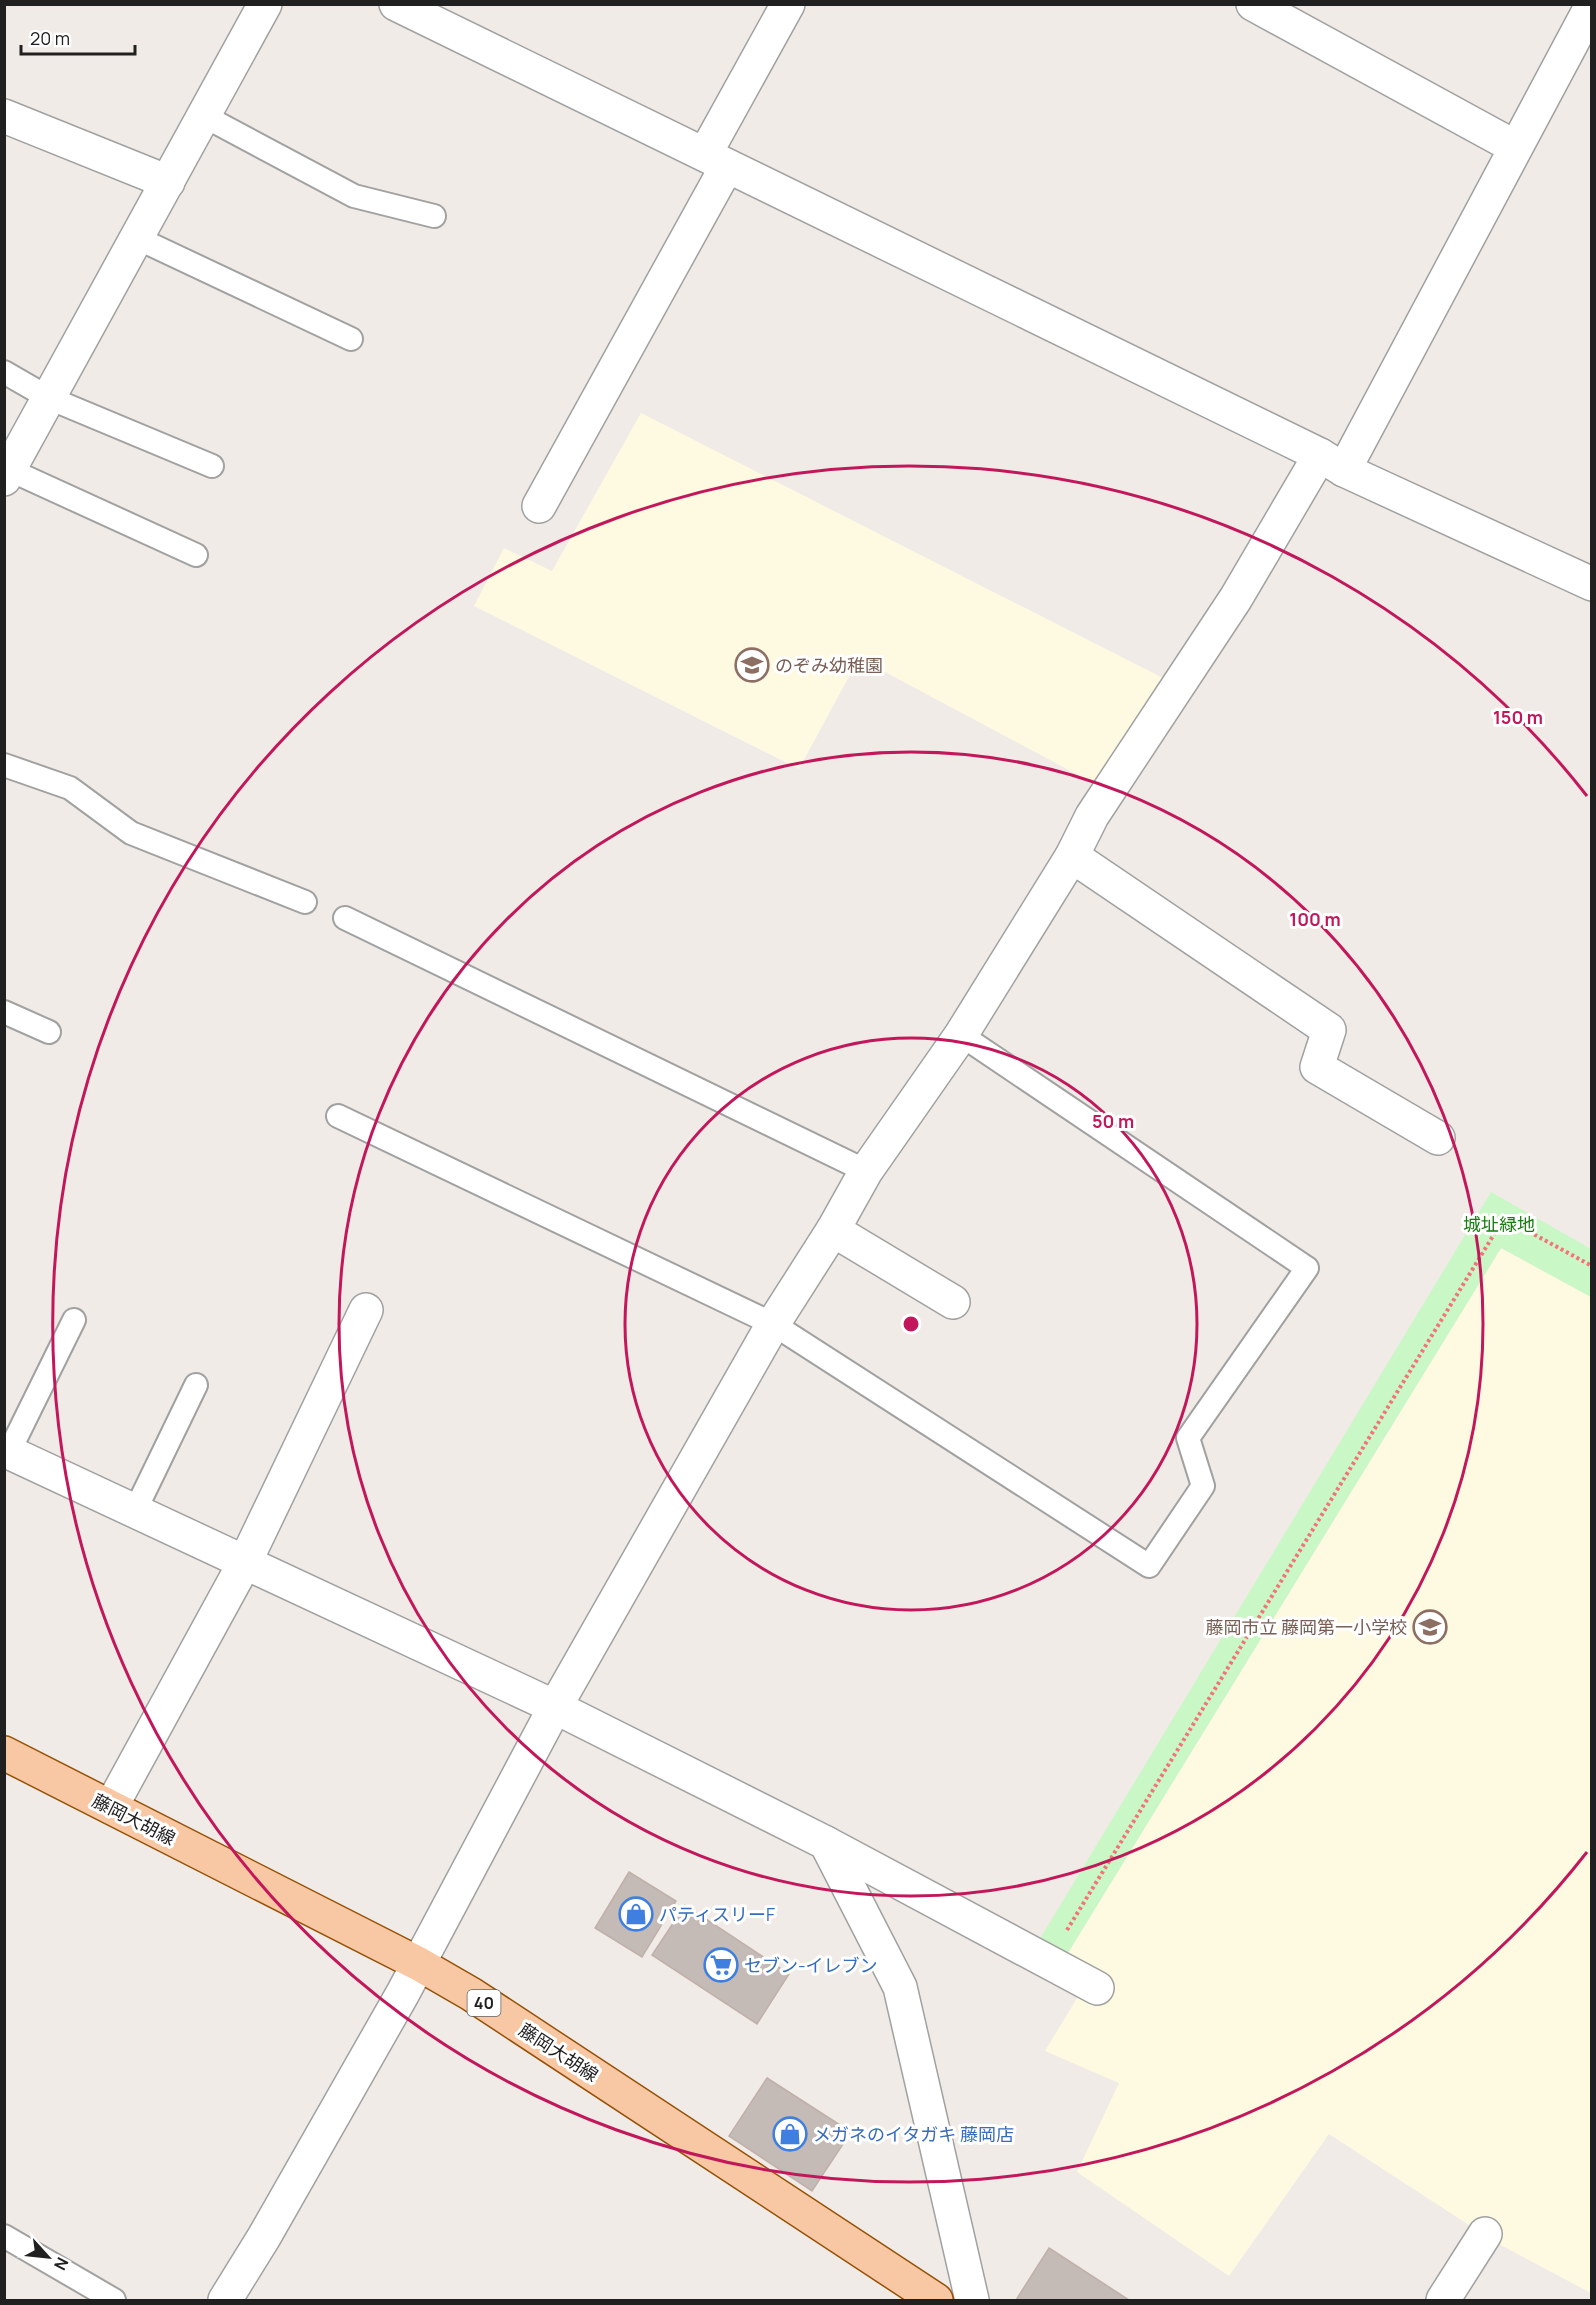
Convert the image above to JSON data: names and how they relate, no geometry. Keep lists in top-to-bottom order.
{
  "streets": {
    "main road": ["藤岡大胡線", "40"]
  },
  "parks": ["城址緑地"],
  "places": {
    "school or university": ["のぞみ幼稚園", "藤岡市立 藤岡第一小学校"],
    "shop": ["パティスリーF", "メガネのイタガキ 藤岡店"],
    "supermarket": ["セブン-イレブン"]
  },
  "scale_bar": "20 m",
  "north": "bottom right",
  "rings": ["150 m", "100 m", "50 m"]
}
